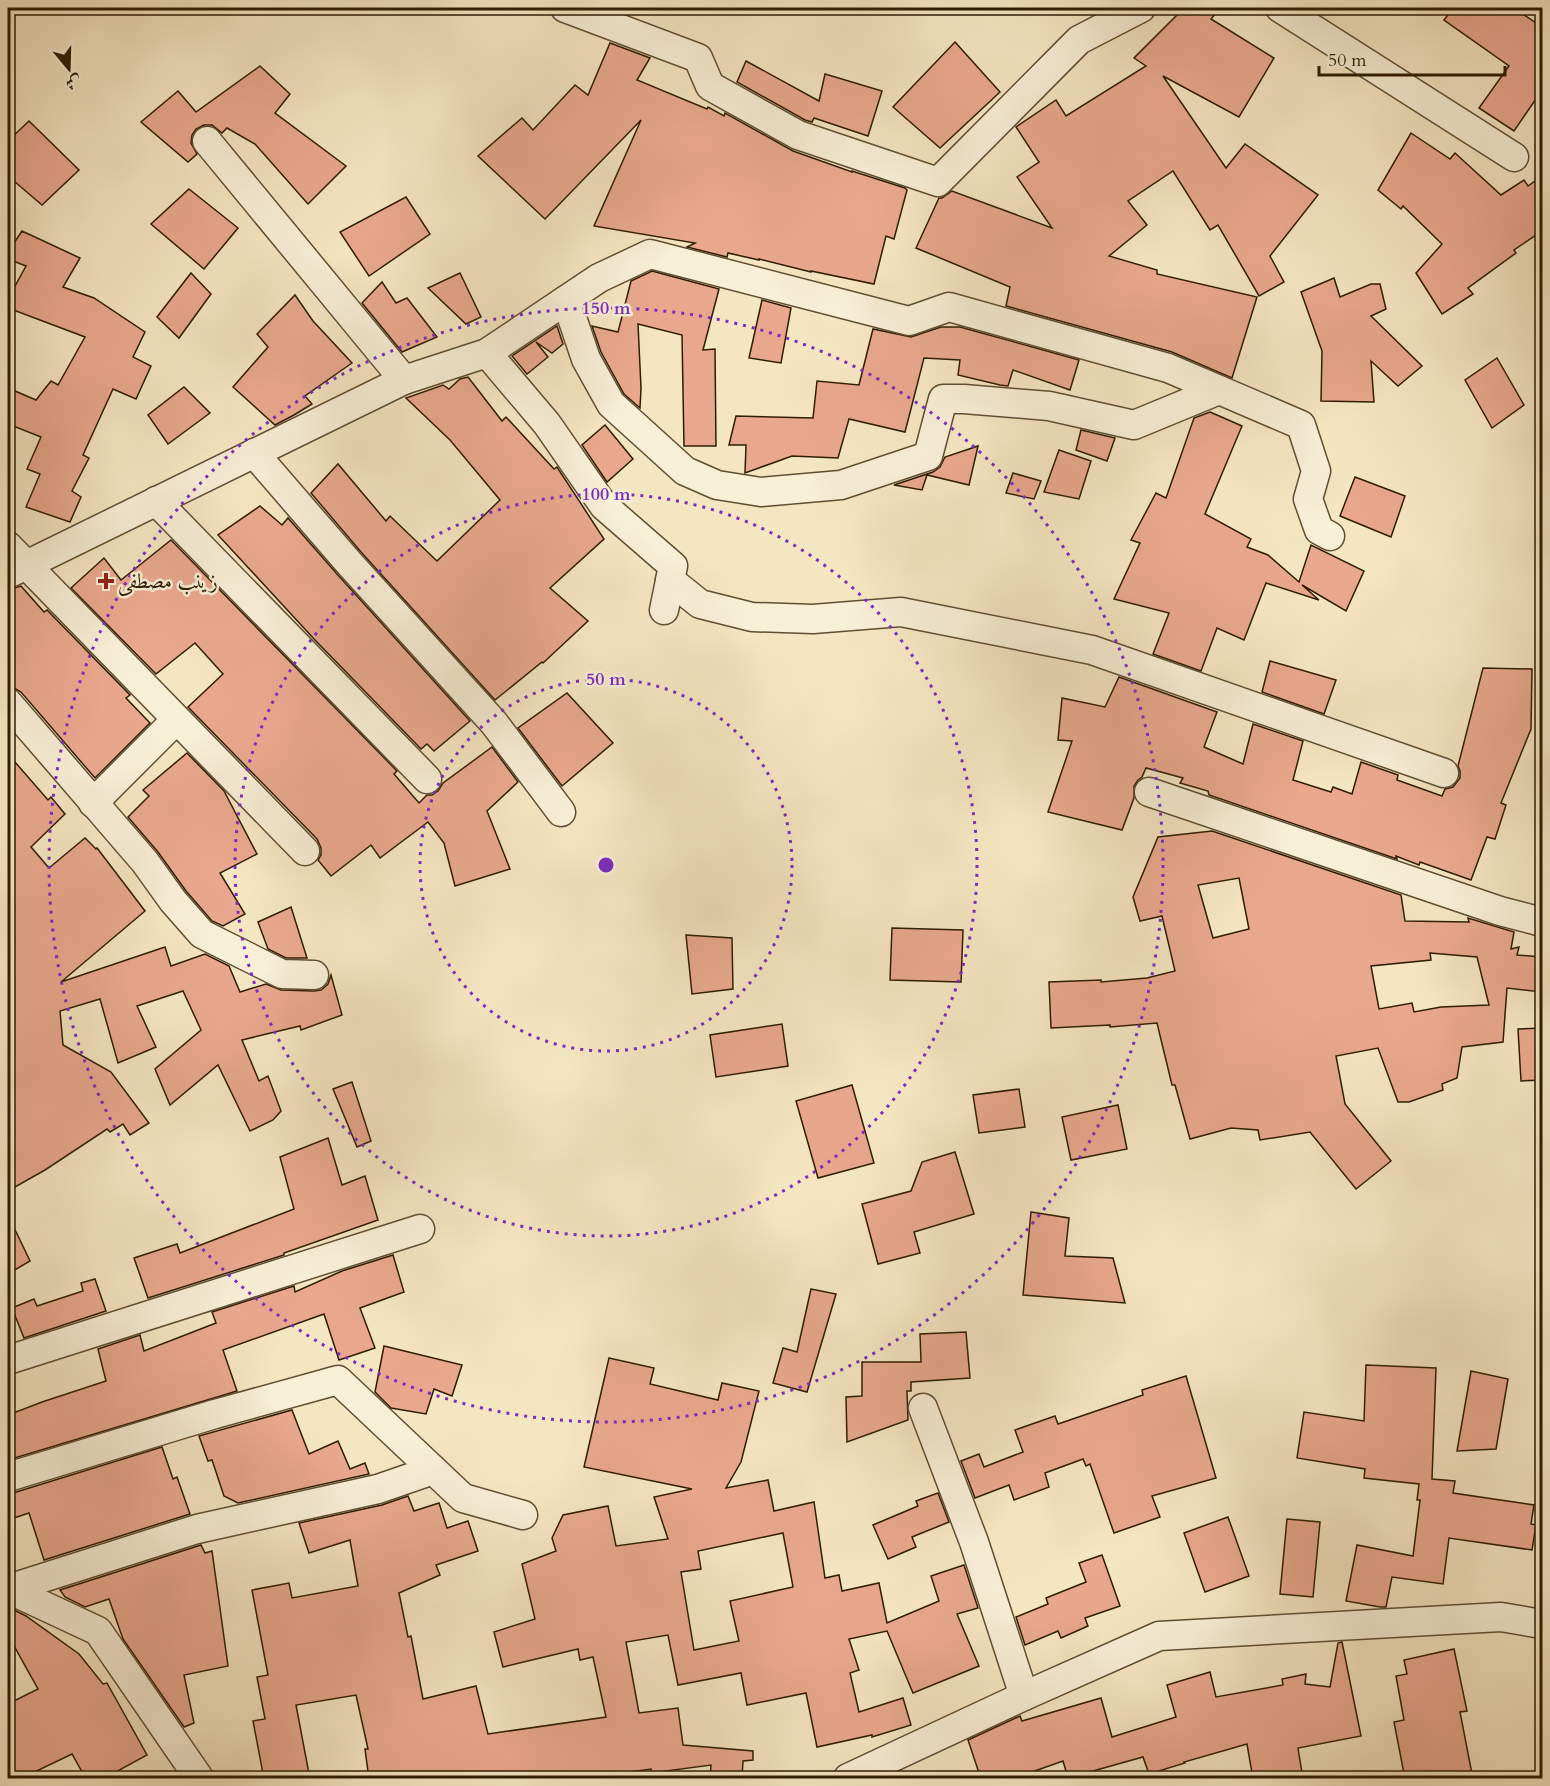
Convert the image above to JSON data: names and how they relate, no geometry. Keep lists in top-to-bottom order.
{
  "places": {
    "health": ["زينب مصطفى"]
  },
  "scale_bar": "50 m",
  "north": "bottom",
  "rings": ["150 m", "100 m", "50 m"]
}
